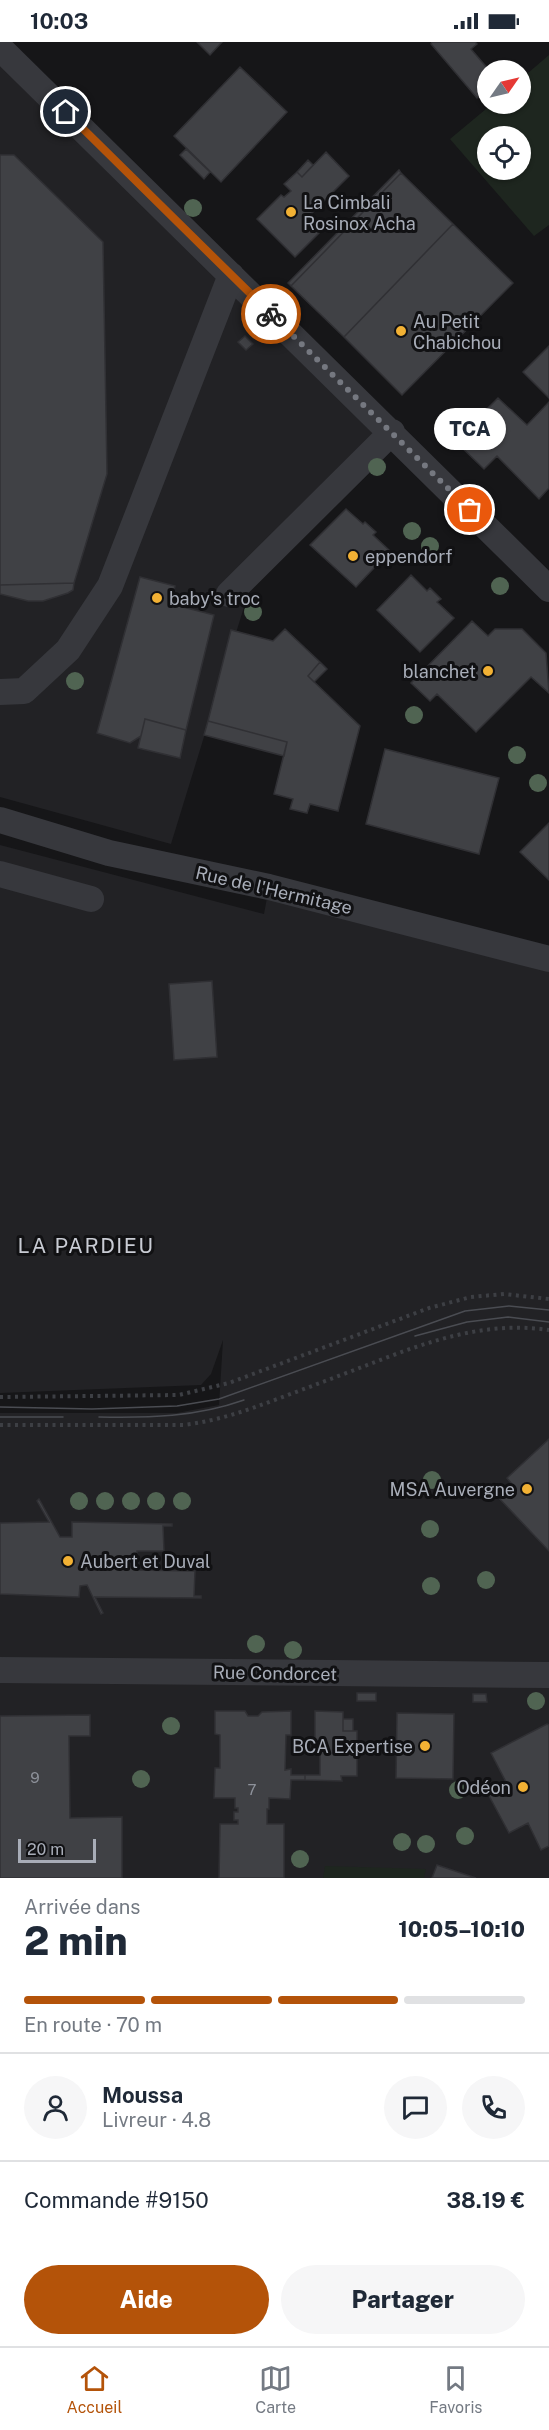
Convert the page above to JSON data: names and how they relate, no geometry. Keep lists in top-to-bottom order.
{
  "streets": {
    "street": ["Rue de l'Hermitage", "Rue Condorcet"]
  },
  "districts": ["LA PARDIEU"],
  "places": [
    "La Cimbali Rosinox Acha",
    "Au Petit Chabichou",
    "TCA",
    "eppendorf",
    "baby's troc",
    "blanchet",
    "MSA Auvergne",
    "Aubert et Duval",
    "BCA Expertise",
    "Odéon"
  ],
  "house_numbers": ["9", "7"],
  "scale_bar": "20 m",
  "north": "top right",
  "page": {
    "status": "10:03",
    "bubble": "TCA",
    "scale": "20 m",
    "heading": ["2 min", "Arrivée dans", "10:05–10:10"],
    "panel": [
      "Moussa",
      "Livreur · 4.8",
      "Commande #9150",
      "38.19 €"
    ],
    "bar": "En route · 70 m",
    "buttons": ["Aide", "Partager"],
    "tabs": ["Accueil", "Carte", "Favoris"]
  }
}
